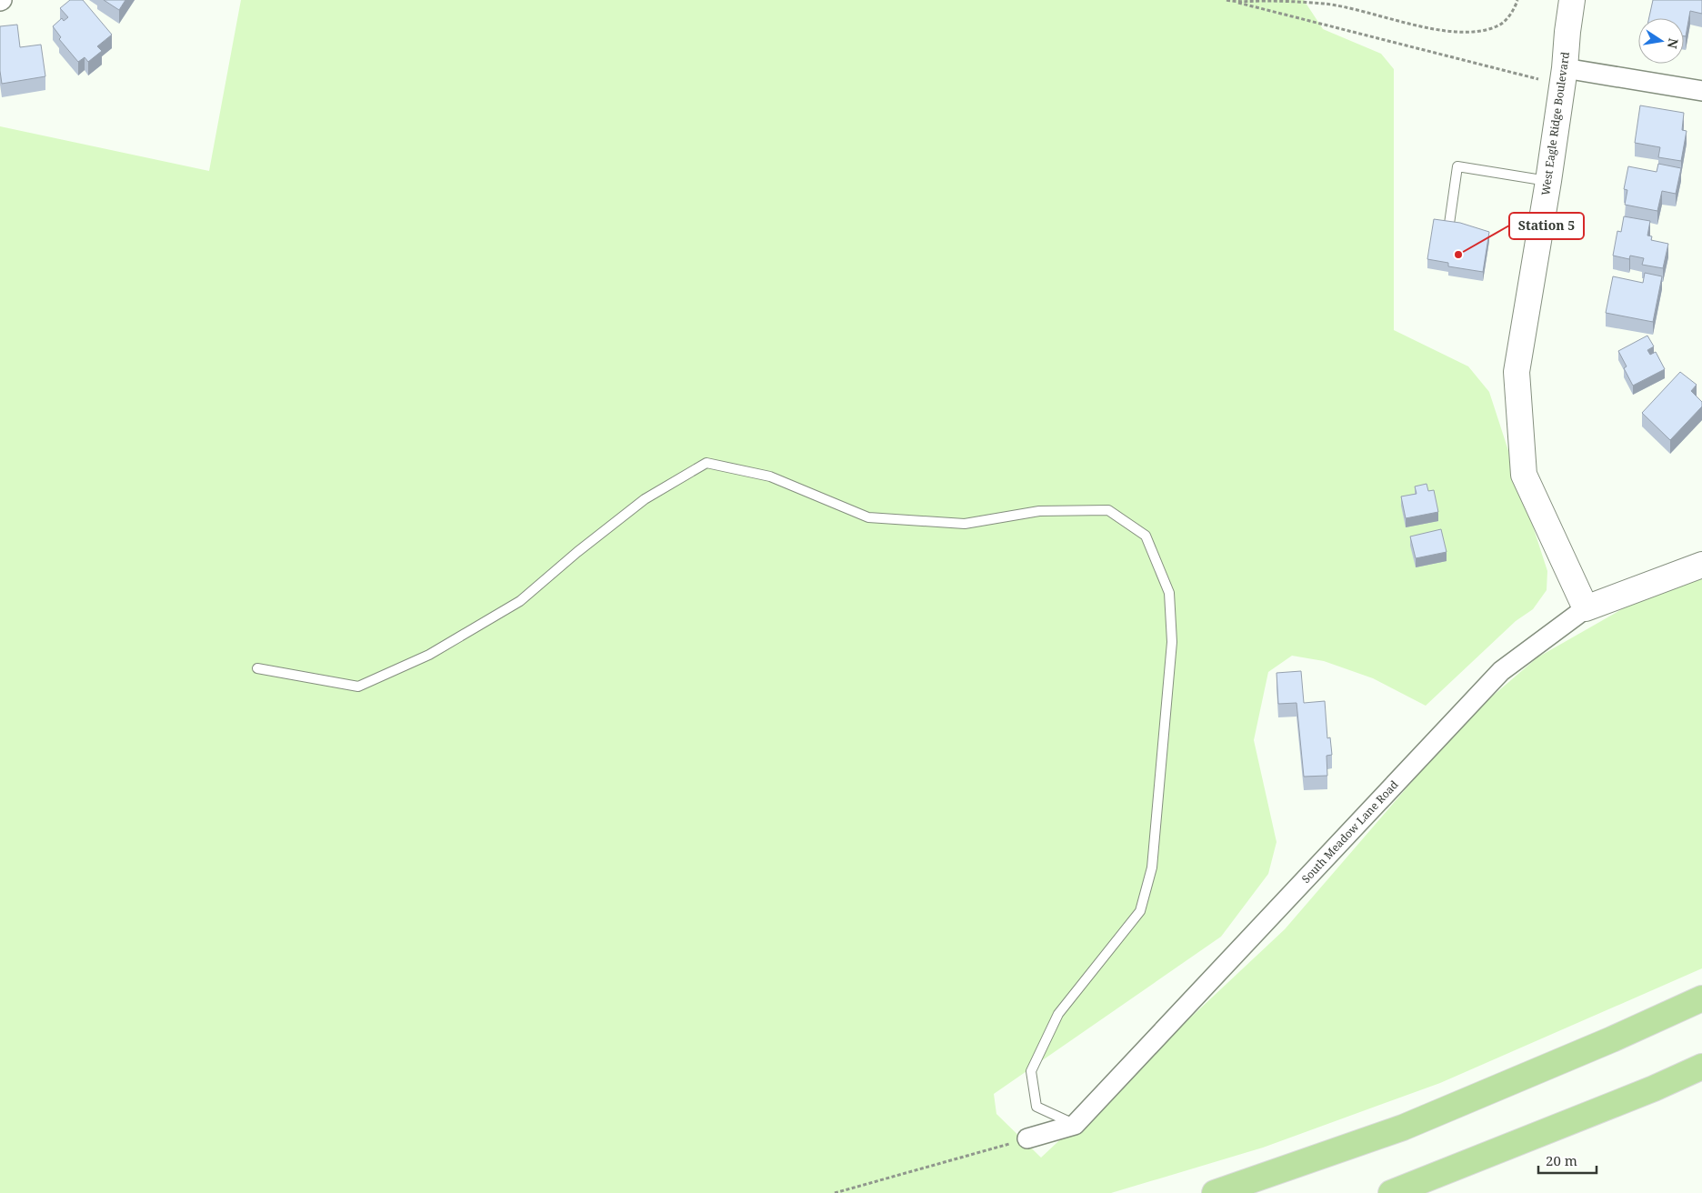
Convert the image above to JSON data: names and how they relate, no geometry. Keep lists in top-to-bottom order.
{
  "streets": {
    "street": ["West Eagle Ridge Boulevard", "South Meadow Lane Road"]
  },
  "crossings": [
    ["West Eagle Ridge Boulevard", "South Meadow Lane Road"]
  ],
  "places": ["Station 5"],
  "scale_bar": "20 m",
  "north": "right"
}
